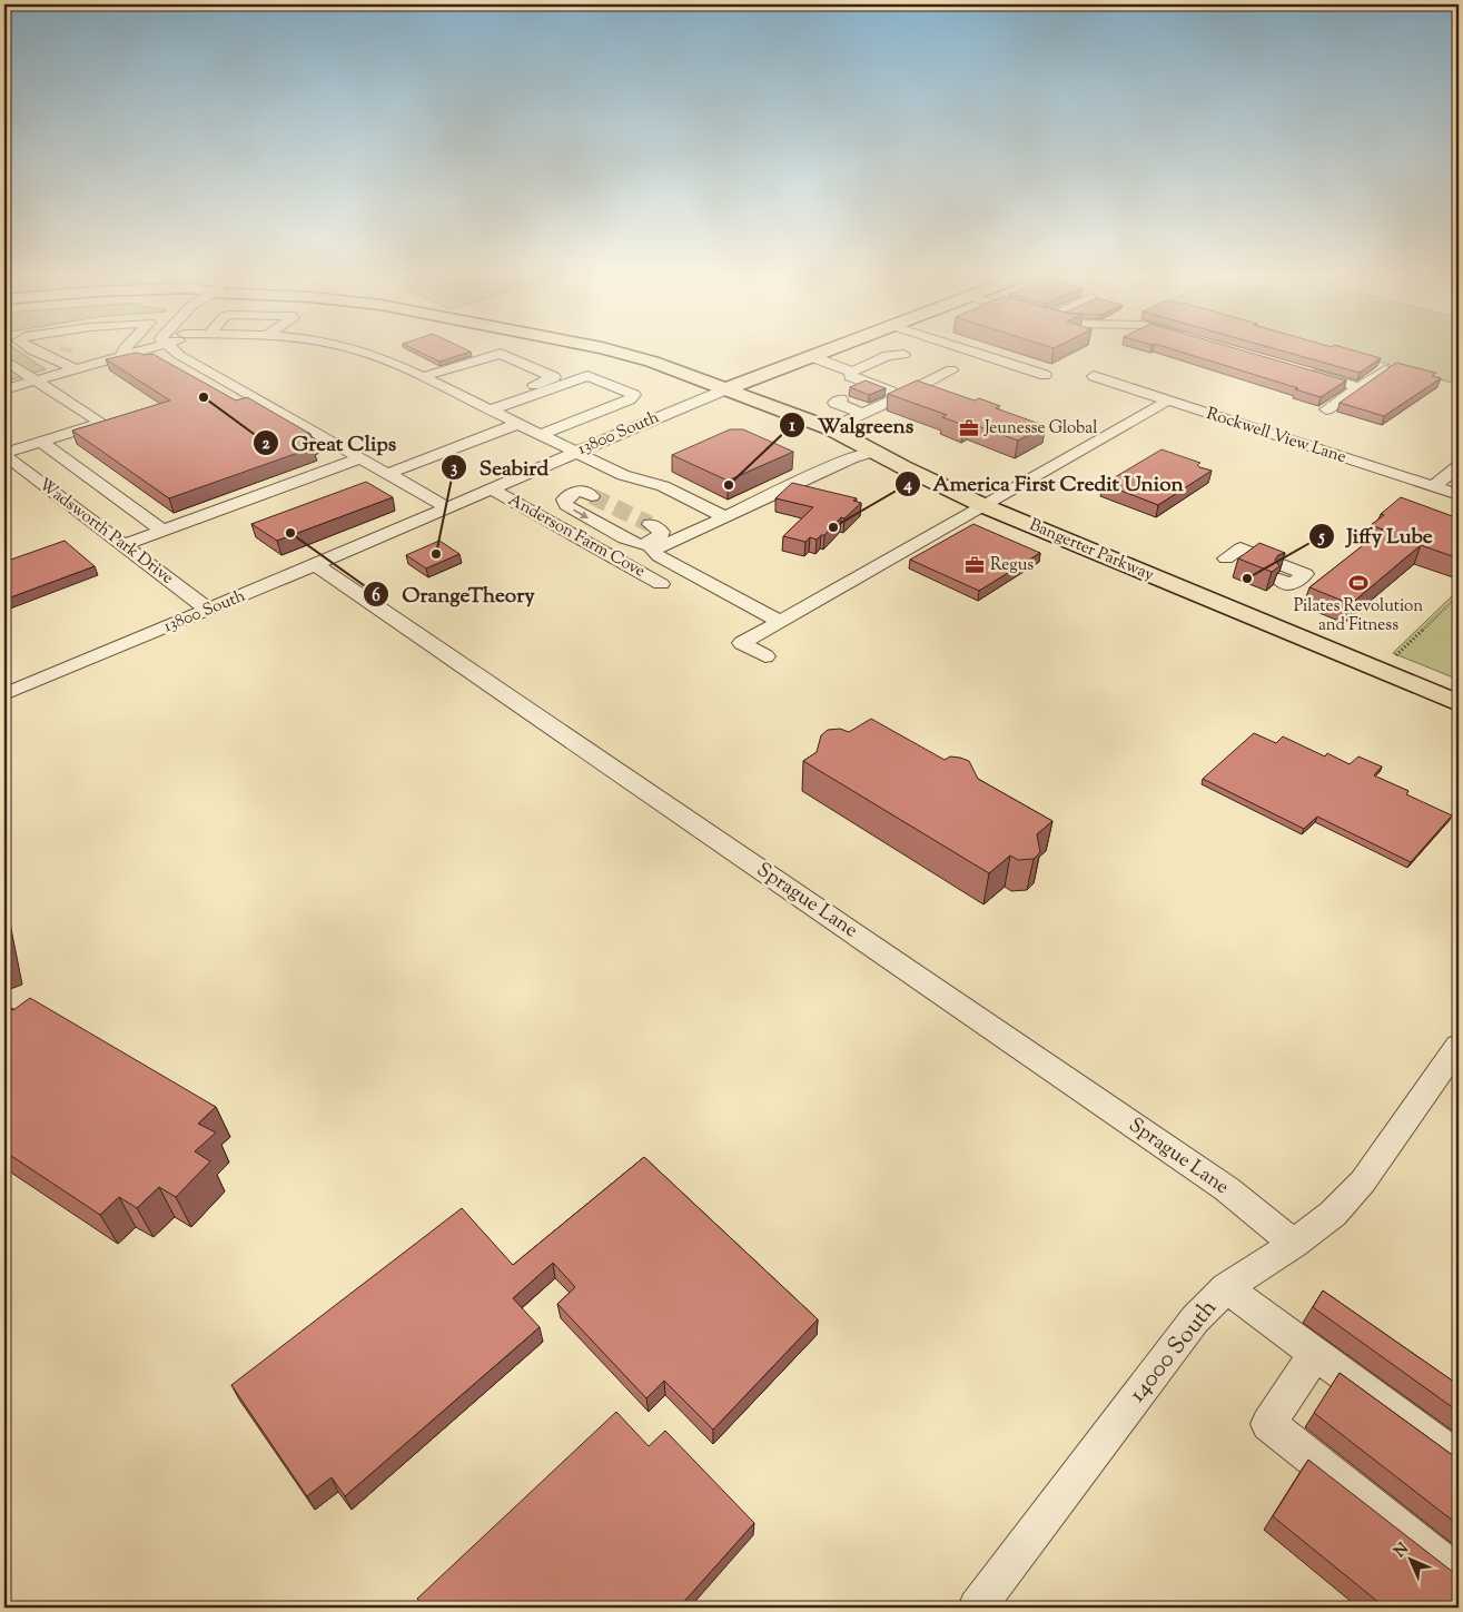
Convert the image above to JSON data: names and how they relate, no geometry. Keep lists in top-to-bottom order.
{
  "streets": {
    "main road": ["13800 South", "Bangerter Parkway"],
    "street": [
      "Rockwell View Lane",
      "Wadsworth Park Drive",
      "Anderson Farm Cove",
      "Sprague Lane",
      "14000 South"
    ]
  },
  "crossings": [
    ["13800 South", "Wadsworth Park Drive"],
    ["13800 South", "Anderson Farm Cove"],
    ["13800 South", "Bangerter Parkway"],
    ["13800 South", "Sprague Lane"],
    ["Sprague Lane", "14000 South"]
  ],
  "places": {
    "other": [
      "Great Clips",
      "Walgreens",
      "America First Credit Union",
      "OrangeTheory",
      "Seabird",
      "Jiffy Lube"
    ],
    "office": ["Jeunesse Global", "Regus"],
    "sports": ["Pilates Revolution and Fitness"]
  },
  "north": "top left"
}
